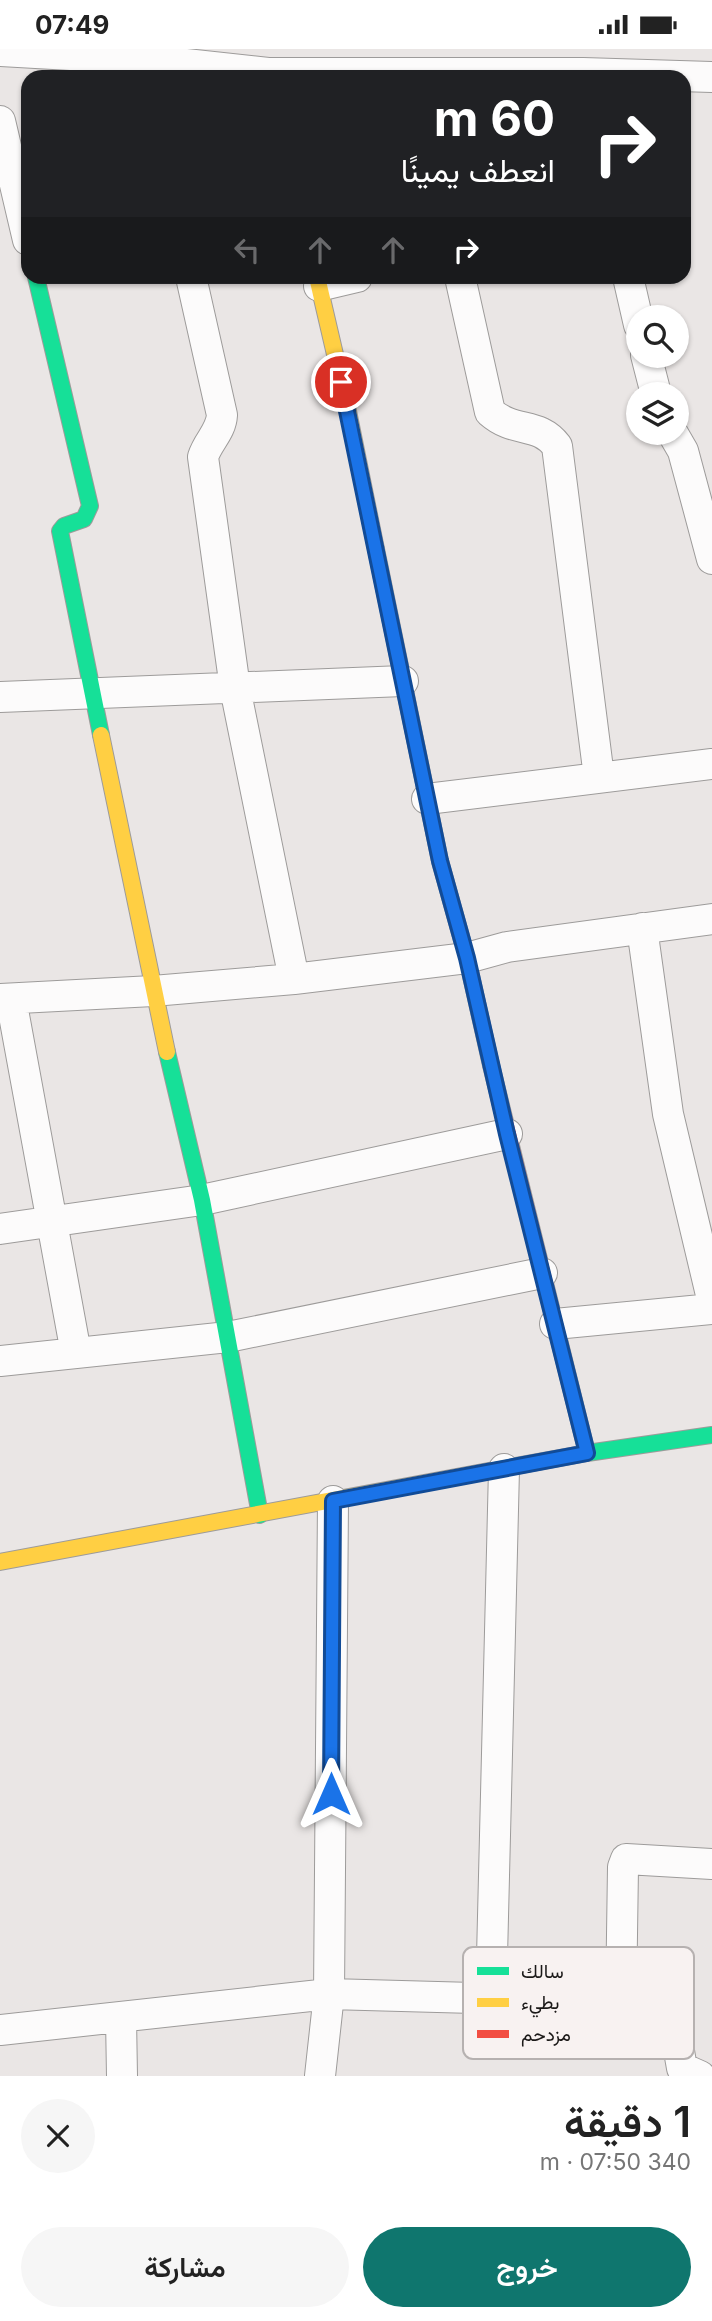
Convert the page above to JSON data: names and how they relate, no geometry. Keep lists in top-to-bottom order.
{
  "legend": ["سالك", "بطيء", "مزدحم"],
  "page": {
    "status": "07:49",
    "turn": ["60 m", "انعطف يمينًا"],
    "heading": ["1 دقيقة", "340 m · 07:50"],
    "buttons": ["خروج", "مشاركة"]
  }
}
